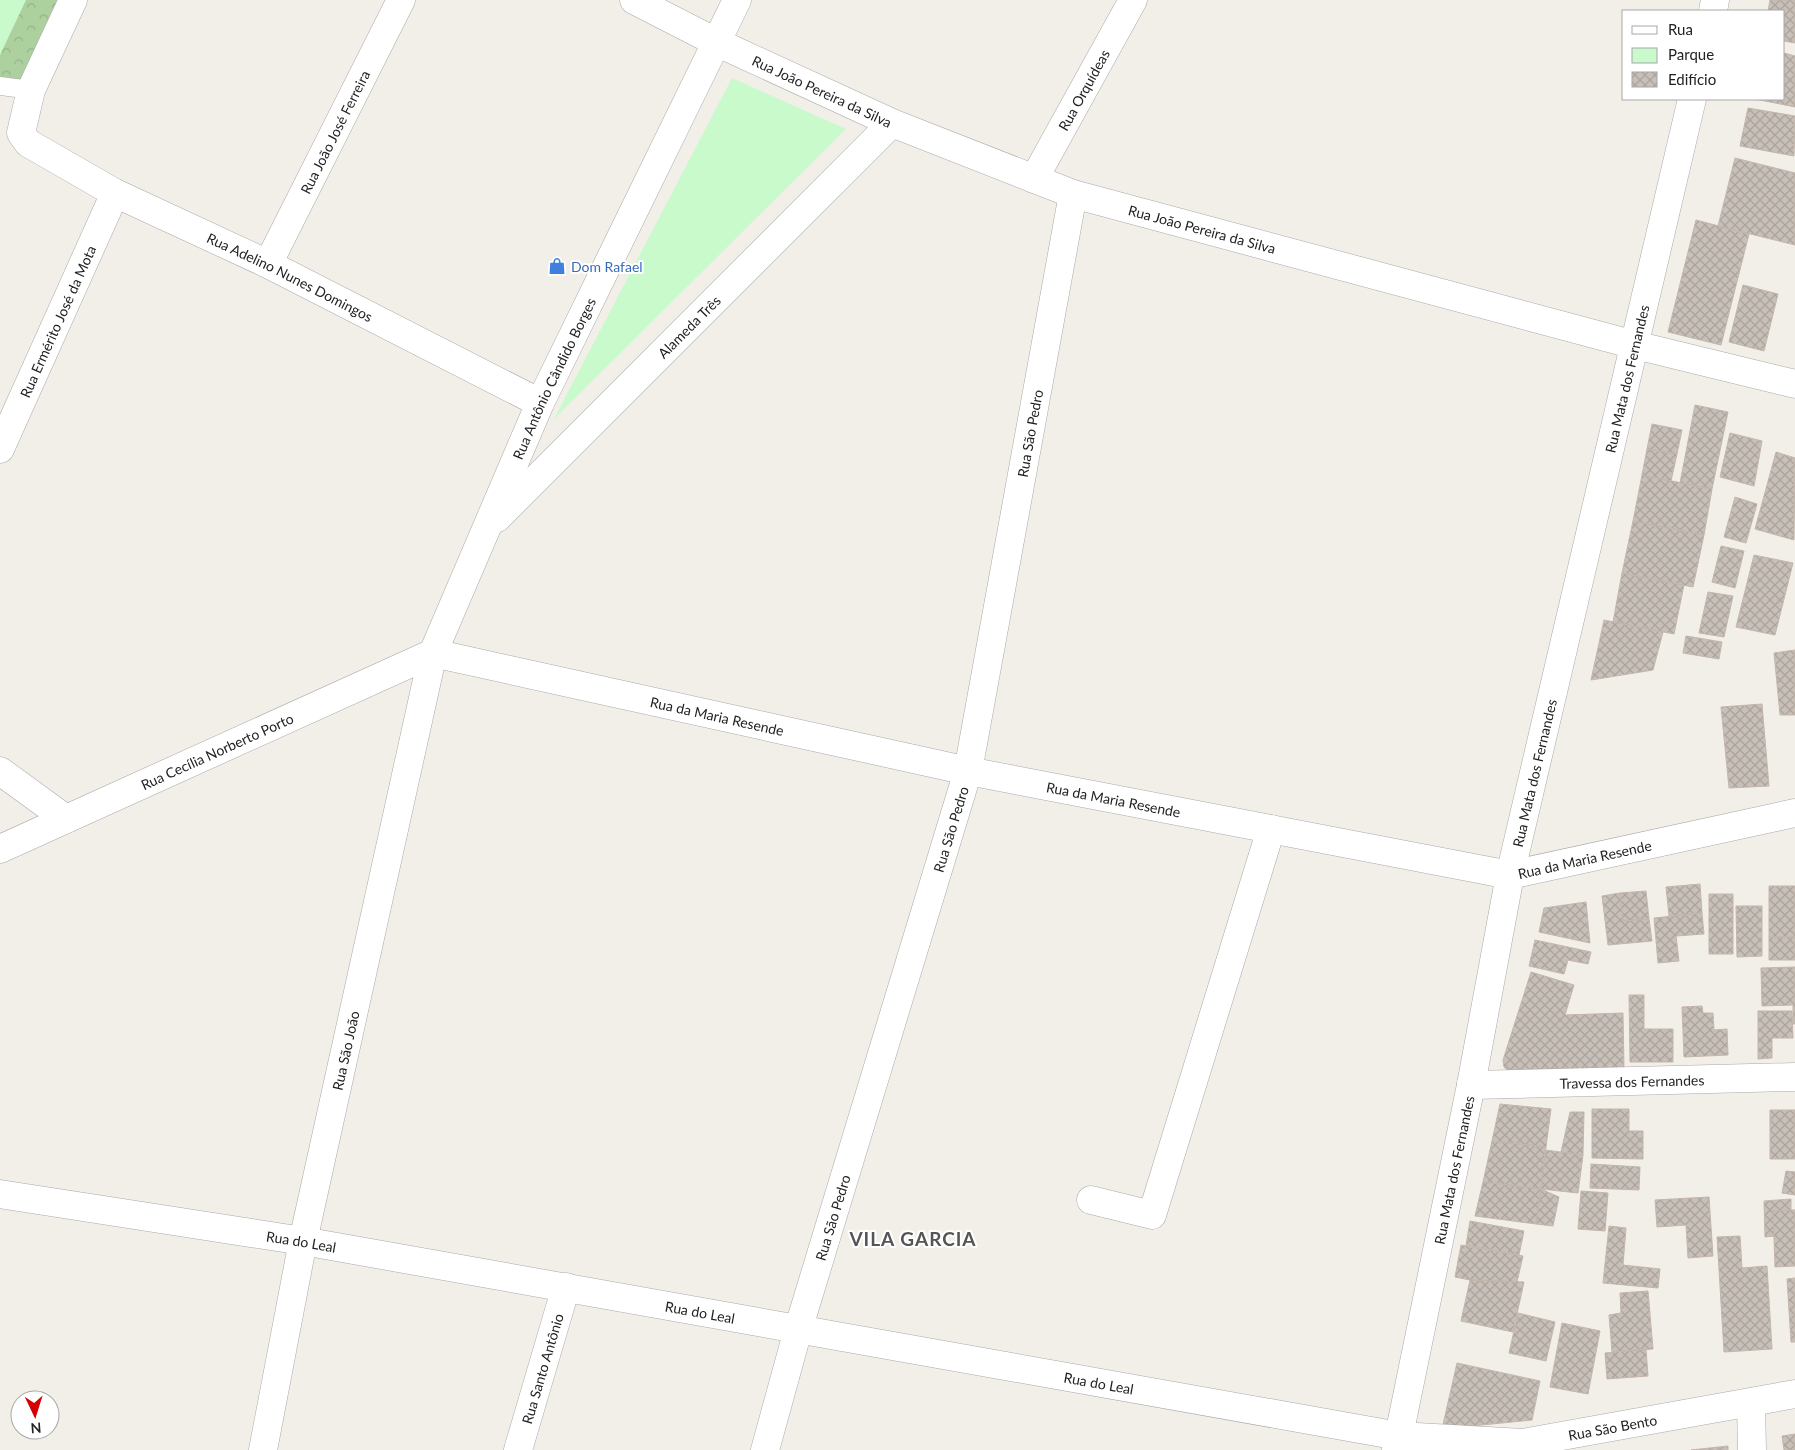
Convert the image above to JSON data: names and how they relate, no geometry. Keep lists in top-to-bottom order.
{
  "streets": {
    "street": [
      "Rua João Pereira da Silva",
      "Rua Orquídeas",
      "Rua João José Ferreira",
      "Rua Adelino Nunes Domingos",
      "Rua Ermérito José da Mota",
      "Alameda Três",
      "Rua Antônio Cândido Borges",
      "Rua Mata dos Fernandes",
      "Rua São Pedro",
      "Rua da Maria Resende",
      "Rua Cecília Norberto Porto",
      "Rua São João",
      "Travessa dos Fernandes",
      "Rua do Leal",
      "Rua Santo Antônio",
      "Rua São Bento"
    ]
  },
  "crossings": [
    ["Rua João Pereira da Silva", "Rua Orquídeas"],
    ["Rua João Pereira da Silva", "Alameda Três"],
    ["Rua João Pereira da Silva", "Rua Antônio Cândido Borges"],
    ["Rua João Pereira da Silva", "Rua Mata dos Fernandes"],
    ["Rua João Pereira da Silva", "Rua São Pedro"],
    ["Rua João José Ferreira", "Rua Adelino Nunes Domingos"],
    ["Rua Adelino Nunes Domingos", "Rua Ermérito José da Mota"],
    ["Rua Adelino Nunes Domingos", "Rua Antônio Cândido Borges"],
    ["Alameda Três", "Rua Antônio Cândido Borges"],
    ["Rua Antônio Cândido Borges", "Rua da Maria Resende"],
    ["Rua Antônio Cândido Borges", "Rua Cecília Norberto Porto"],
    ["Rua Antônio Cândido Borges", "Rua São João"],
    ["Rua Mata dos Fernandes", "Rua da Maria Resende"],
    ["Rua Mata dos Fernandes", "Travessa dos Fernandes"],
    ["Rua Mata dos Fernandes", "Rua do Leal"],
    ["Rua Mata dos Fernandes", "Rua São Bento"],
    ["Rua São Pedro", "Rua da Maria Resende"],
    ["Rua São Pedro", "Rua do Leal"],
    ["Rua da Maria Resende", "Rua Cecília Norberto Porto"],
    ["Rua da Maria Resende", "Rua São João"],
    ["Rua Cecília Norberto Porto", "Rua São João"],
    ["Rua São João", "Rua do Leal"],
    ["Rua do Leal", "Rua Santo Antônio"],
    ["Rua do Leal", "Rua São Bento"]
  ],
  "districts": ["VILA GARCIA"],
  "places": {
    "shop": ["Dom Rafael"]
  },
  "legend": ["Rua", "Parque", "Edifício"],
  "north": "bottom"
}
